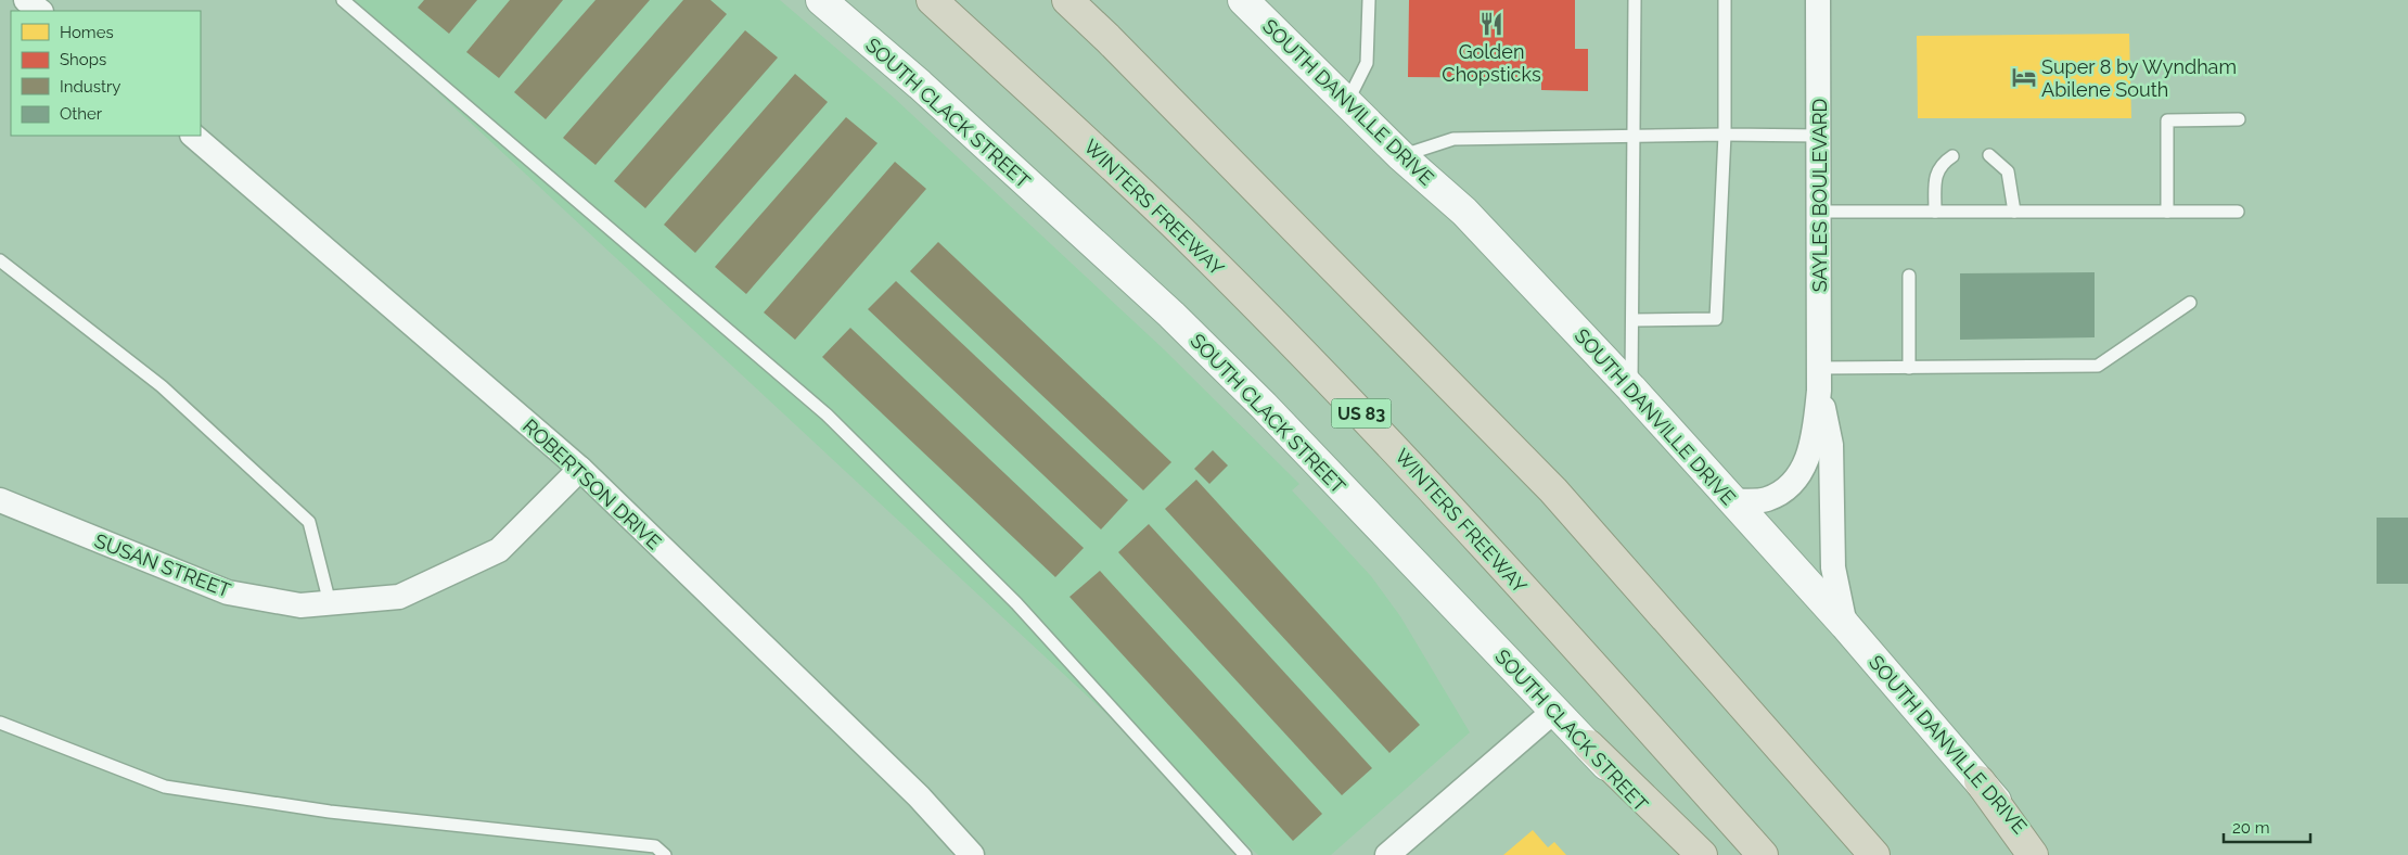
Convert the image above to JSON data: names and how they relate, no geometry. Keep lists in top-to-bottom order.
{
  "streets": {
    "highway": ["WINTERS FREEWAY", "US 83"],
    "main road": ["SOUTH DANVILLE DRIVE", "SOUTH CLACK STREET"],
    "street": ["SAYLES BOULEVARD", "ROBERTSON DRIVE", "SUSAN STREET"]
  },
  "crossings": [
    ["SOUTH DANVILLE DRIVE", "SAYLES BOULEVARD"],
    ["ROBERTSON DRIVE", "SUSAN STREET"]
  ],
  "places": {
    "restaurant": ["Golden Chopsticks"],
    "hotel": ["Super 8 by Wyndham Abilene South"]
  },
  "legend": [
    "Homes",
    "Shops",
    "Industry",
    "Other"
  ],
  "scale_bar": "20 m"
}
